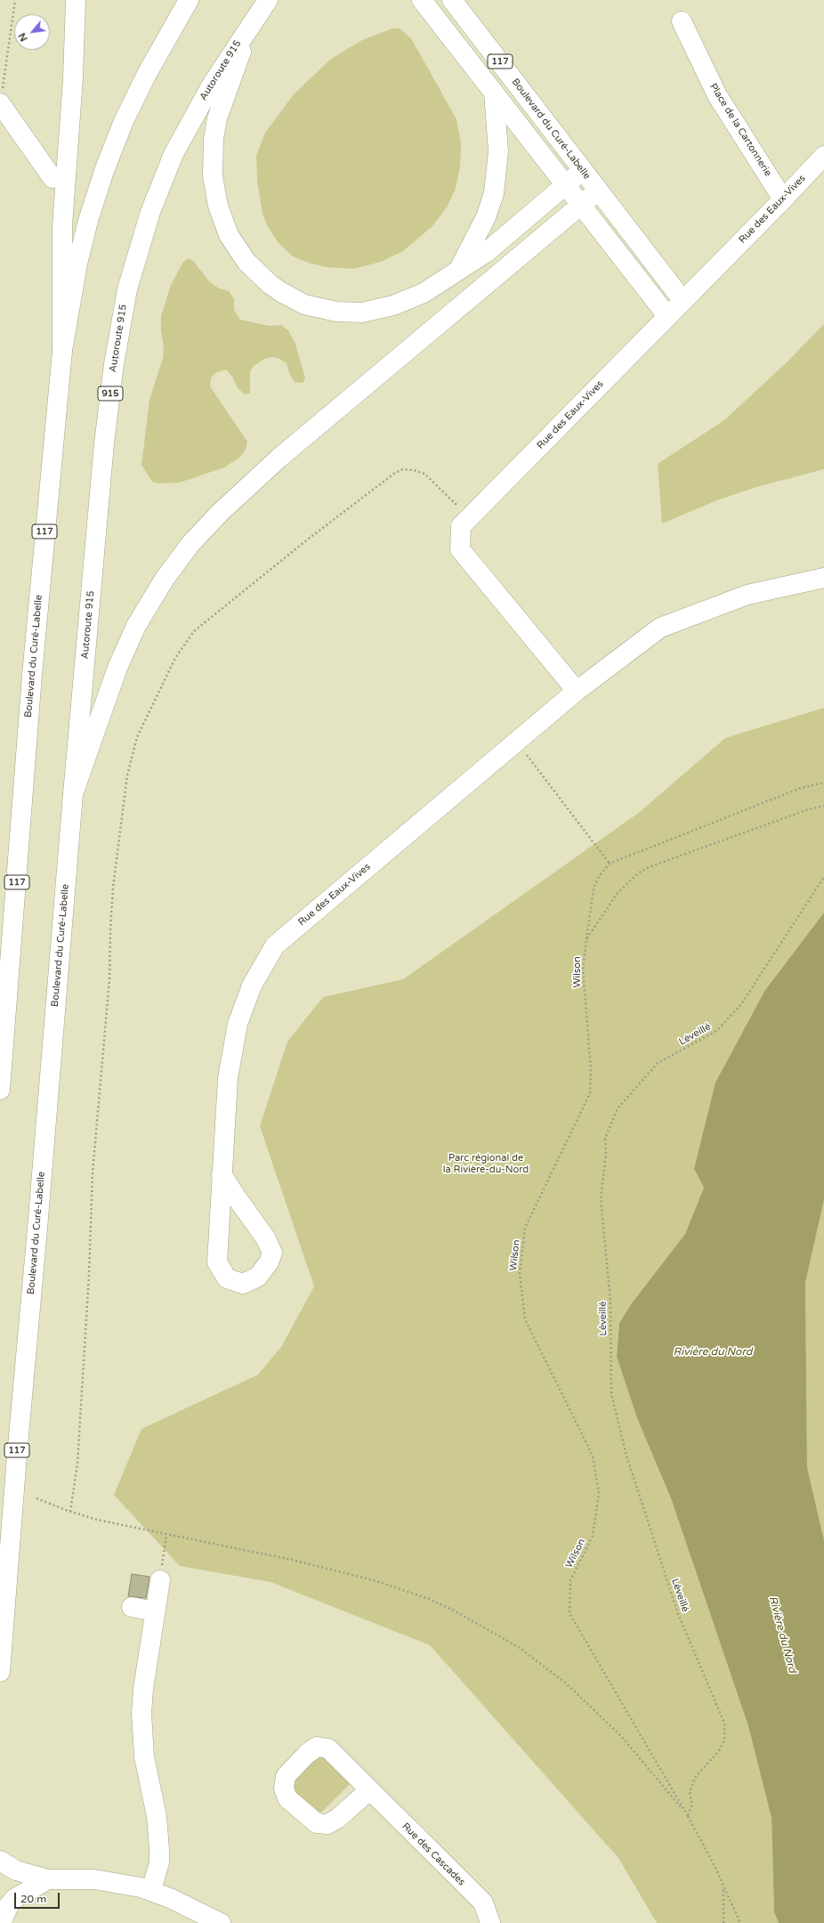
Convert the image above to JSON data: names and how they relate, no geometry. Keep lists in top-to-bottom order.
{
  "streets": {
    "main road": [
      "117",
      "Autoroute 915",
      "Boulevard du Curé-Labelle",
      "Place de la Cartonnerie",
      "Rue des Eaux-Vives",
      "915",
      "Rue des Cascades"
    ],
    "path": ["Wilson", "Léveillé"]
  },
  "crossings": [
    ["117", "Boulevard du Curé-Labelle"],
    ["117", "Rue des Eaux-Vives"],
    ["Autoroute 915", "Boulevard du Curé-Labelle"],
    ["Place de la Cartonnerie", "Rue des Eaux-Vives"],
    ["Wilson", "Léveillé"]
  ],
  "water": ["Rivière du Nord"],
  "parks": ["Parc régional de la Rivière-du-Nord"],
  "scale_bar": "20 m",
  "north": "bottom left"
}
